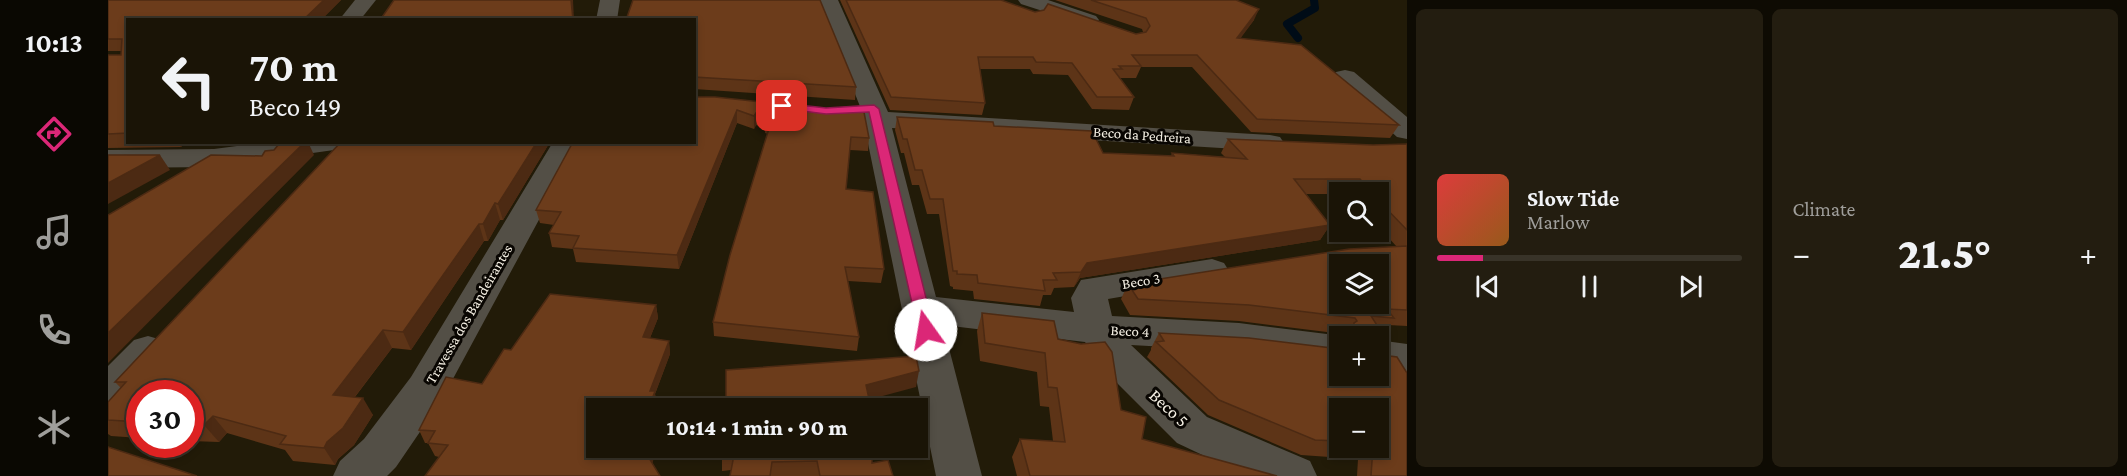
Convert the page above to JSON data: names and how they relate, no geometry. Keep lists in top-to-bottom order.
{
  "streets": {
    "street": [
      "Beco da Pedreira",
      "Beco 3",
      "Travessa dos Bandeirantes",
      "Beco 4",
      "Beco 5"
    ]
  },
  "crossings": [
    ["Beco 3", "Beco 4"],
    ["Beco 3", "Beco 5"],
    ["Beco 4", "Beco 5"]
  ],
  "page": {
    "tabs": "10:13",
    "tile": "Climate",
    "turn": ["70 m", "Beco 149"],
    "song": ["Slow Tide", "Marlow"],
    "map_buttons": ["+", "−"],
    "heat": ["−", "21.5°", "+"],
    "limit": "30",
    "trip": "10:14 · 1 min · 90 m"
  }
}
